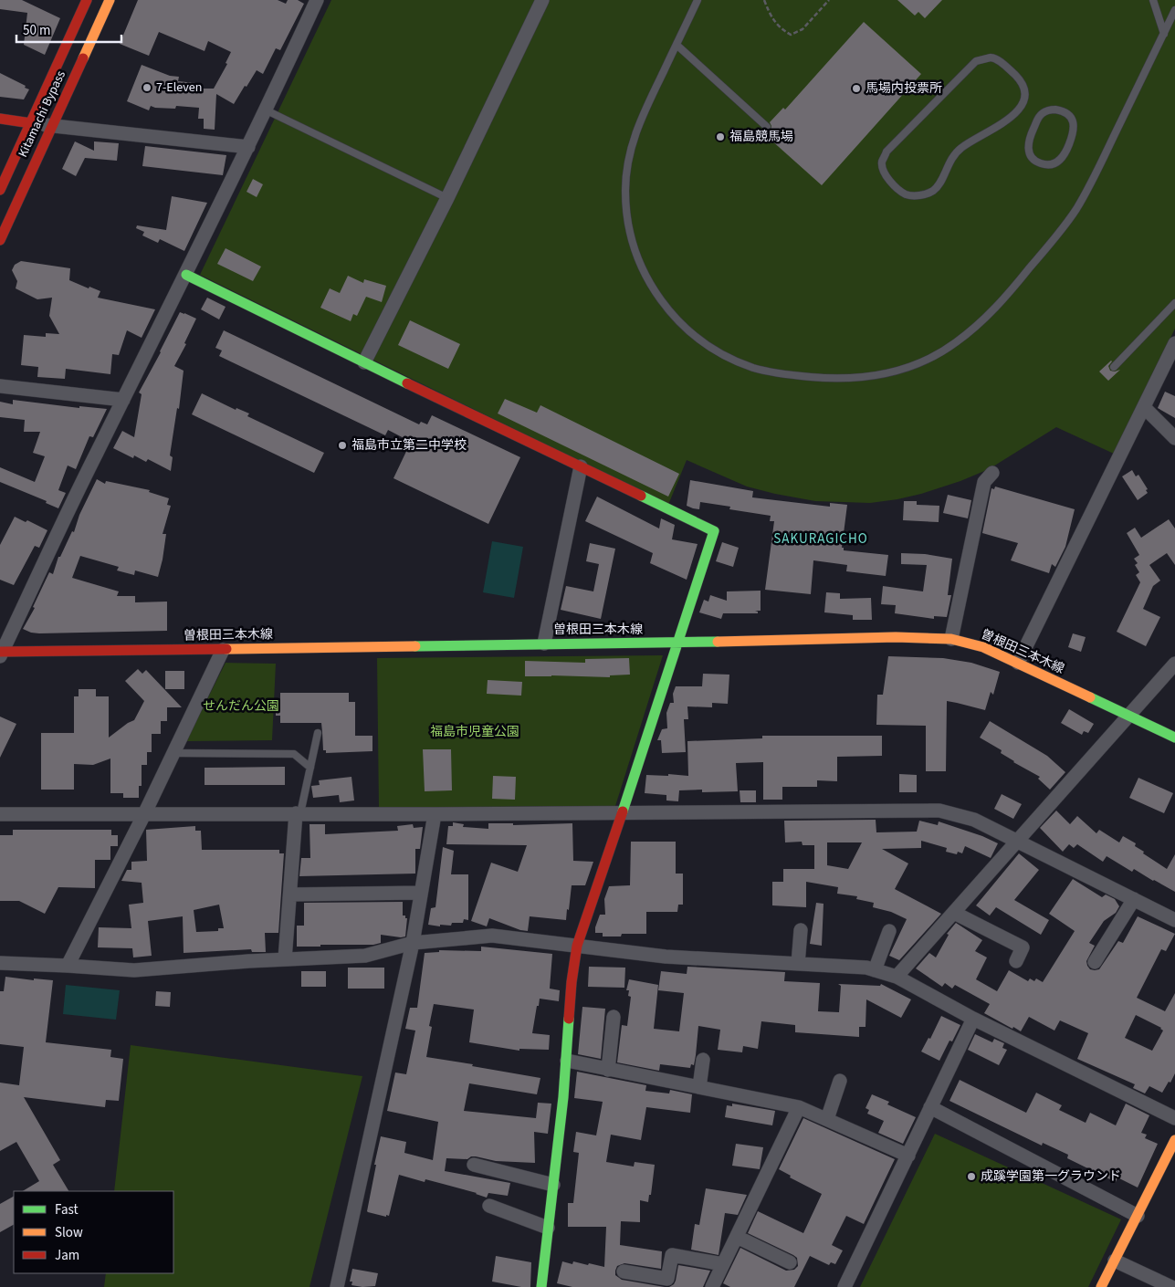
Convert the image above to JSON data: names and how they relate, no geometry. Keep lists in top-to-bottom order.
{
  "streets": {
    "main road": ["Kitamachi Bypass", "曽根田三本木線"]
  },
  "districts": ["SAKURAGICHO"],
  "parks": ["せんだん公園", "福島市児童公園"],
  "places": [
    "7-Eleven",
    "馬場内投票所",
    "福島競馬場",
    "福島市立第二中学校",
    "成蹊学園第一グラウンド"
  ],
  "legend": ["Fast", "Slow", "Jam"],
  "scale_bar": "50 m"
}
